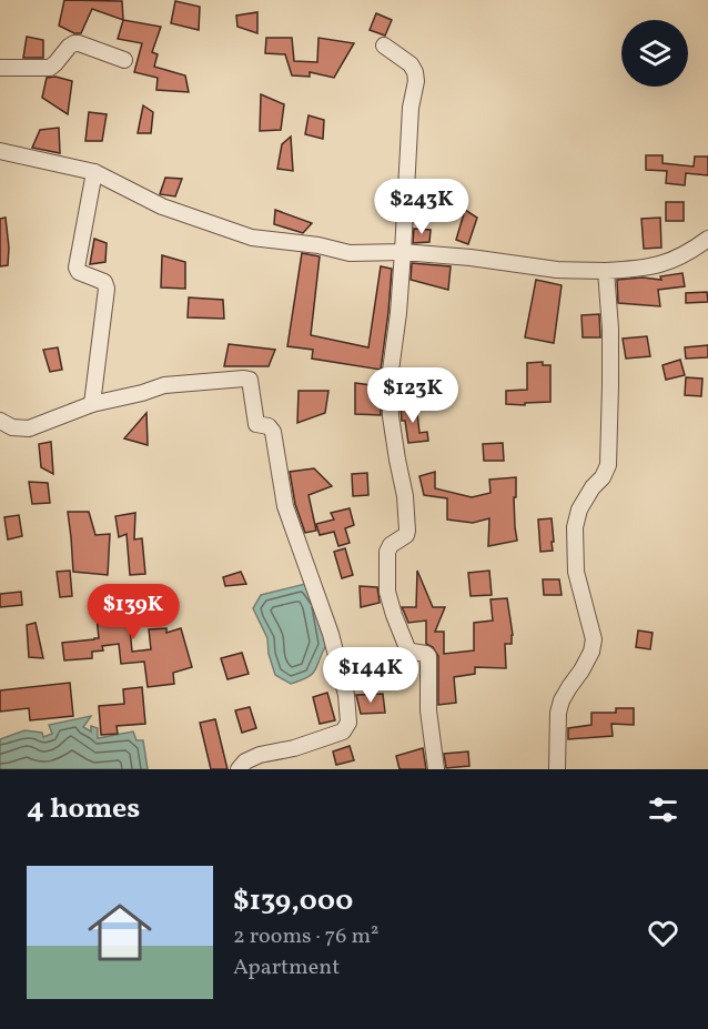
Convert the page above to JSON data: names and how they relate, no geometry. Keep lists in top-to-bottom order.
{
  "page": {
    "price": [
      "$243K",
      "$123K",
      "$139K",
      "$144K"
    ],
    "heading": "4 homes",
    "list": [
      {
        "name": "$139,000",
        "note": "2 rooms · 76 m² · Apartment"
      }
    ]
  }
}
